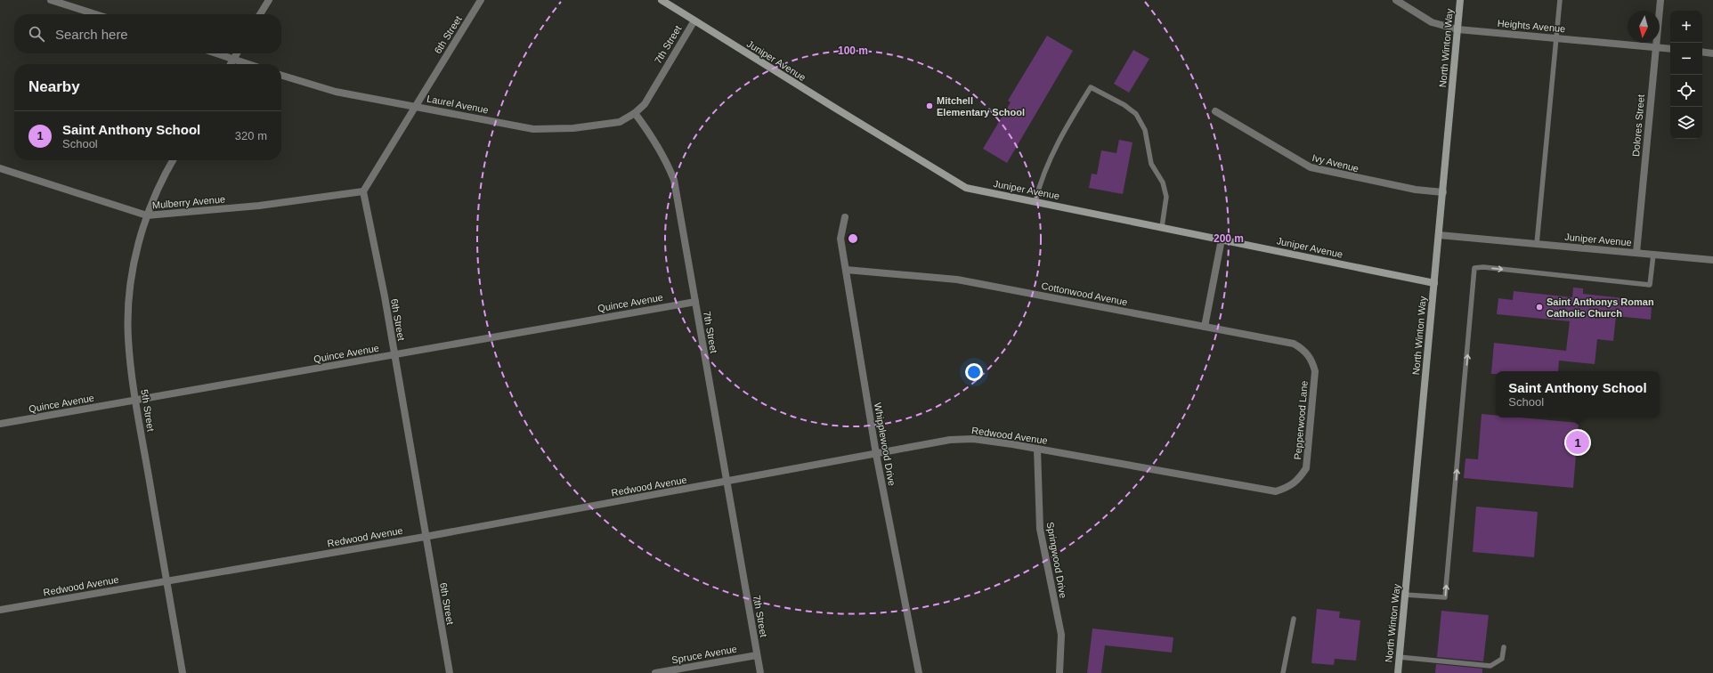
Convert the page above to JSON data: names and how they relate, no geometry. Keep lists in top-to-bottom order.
{
  "streets": {
    "street": [
      "Heights Avenue",
      "6th Street",
      "7th Street",
      "North Winton Way",
      "Juniper Avenue",
      "Laurel Avenue",
      "Dolores Street",
      "Ivy Avenue",
      "Mulberry Avenue",
      "Cottonwood Avenue",
      "Quince Avenue",
      "5th Street",
      "Pepperwood Lane",
      "Redwood Avenue",
      "Whipplewood Drive",
      "Springwood Drive",
      "Spruce Avenue"
    ]
  },
  "crossings": [
    ["Heights Avenue", "North Winton Way"],
    ["Heights Avenue", "Dolores Street"],
    ["6th Street", "Laurel Avenue"],
    ["6th Street", "Mulberry Avenue"],
    ["6th Street", "Quince Avenue"],
    ["6th Street", "Redwood Avenue"],
    ["7th Street", "Juniper Avenue"],
    ["7th Street", "Laurel Avenue"],
    ["7th Street", "Quince Avenue"],
    ["7th Street", "Redwood Avenue"],
    ["7th Street", "Spruce Avenue"],
    ["North Winton Way", "Juniper Avenue"],
    ["North Winton Way", "Ivy Avenue"],
    ["Juniper Avenue", "Dolores Street"],
    ["Mulberry Avenue", "5th Street"],
    ["Cottonwood Avenue", "Pepperwood Lane"],
    ["Cottonwood Avenue", "Whipplewood Drive"],
    ["Quince Avenue", "5th Street"],
    ["5th Street", "Redwood Avenue"],
    ["Pepperwood Lane", "Redwood Avenue"],
    ["Redwood Avenue", "Whipplewood Drive"],
    ["Redwood Avenue", "Springwood Drive"]
  ],
  "places": ["Mitchell Elementary School", "Saint Anthonys Roman Catholic Church"],
  "north": "bottom",
  "page": {
    "map_buttons": ["+", "−"],
    "search": "Search here",
    "heading": "Nearby",
    "list": [
      {
        "mark": "1",
        "name": "Saint Anthony School",
        "note": "School",
        "value": "320 m"
      }
    ],
    "popup": ["Saint Anthony School", "School"],
    "pins": "1"
  },
  "rings": ["100 m", "200 m"]
}
